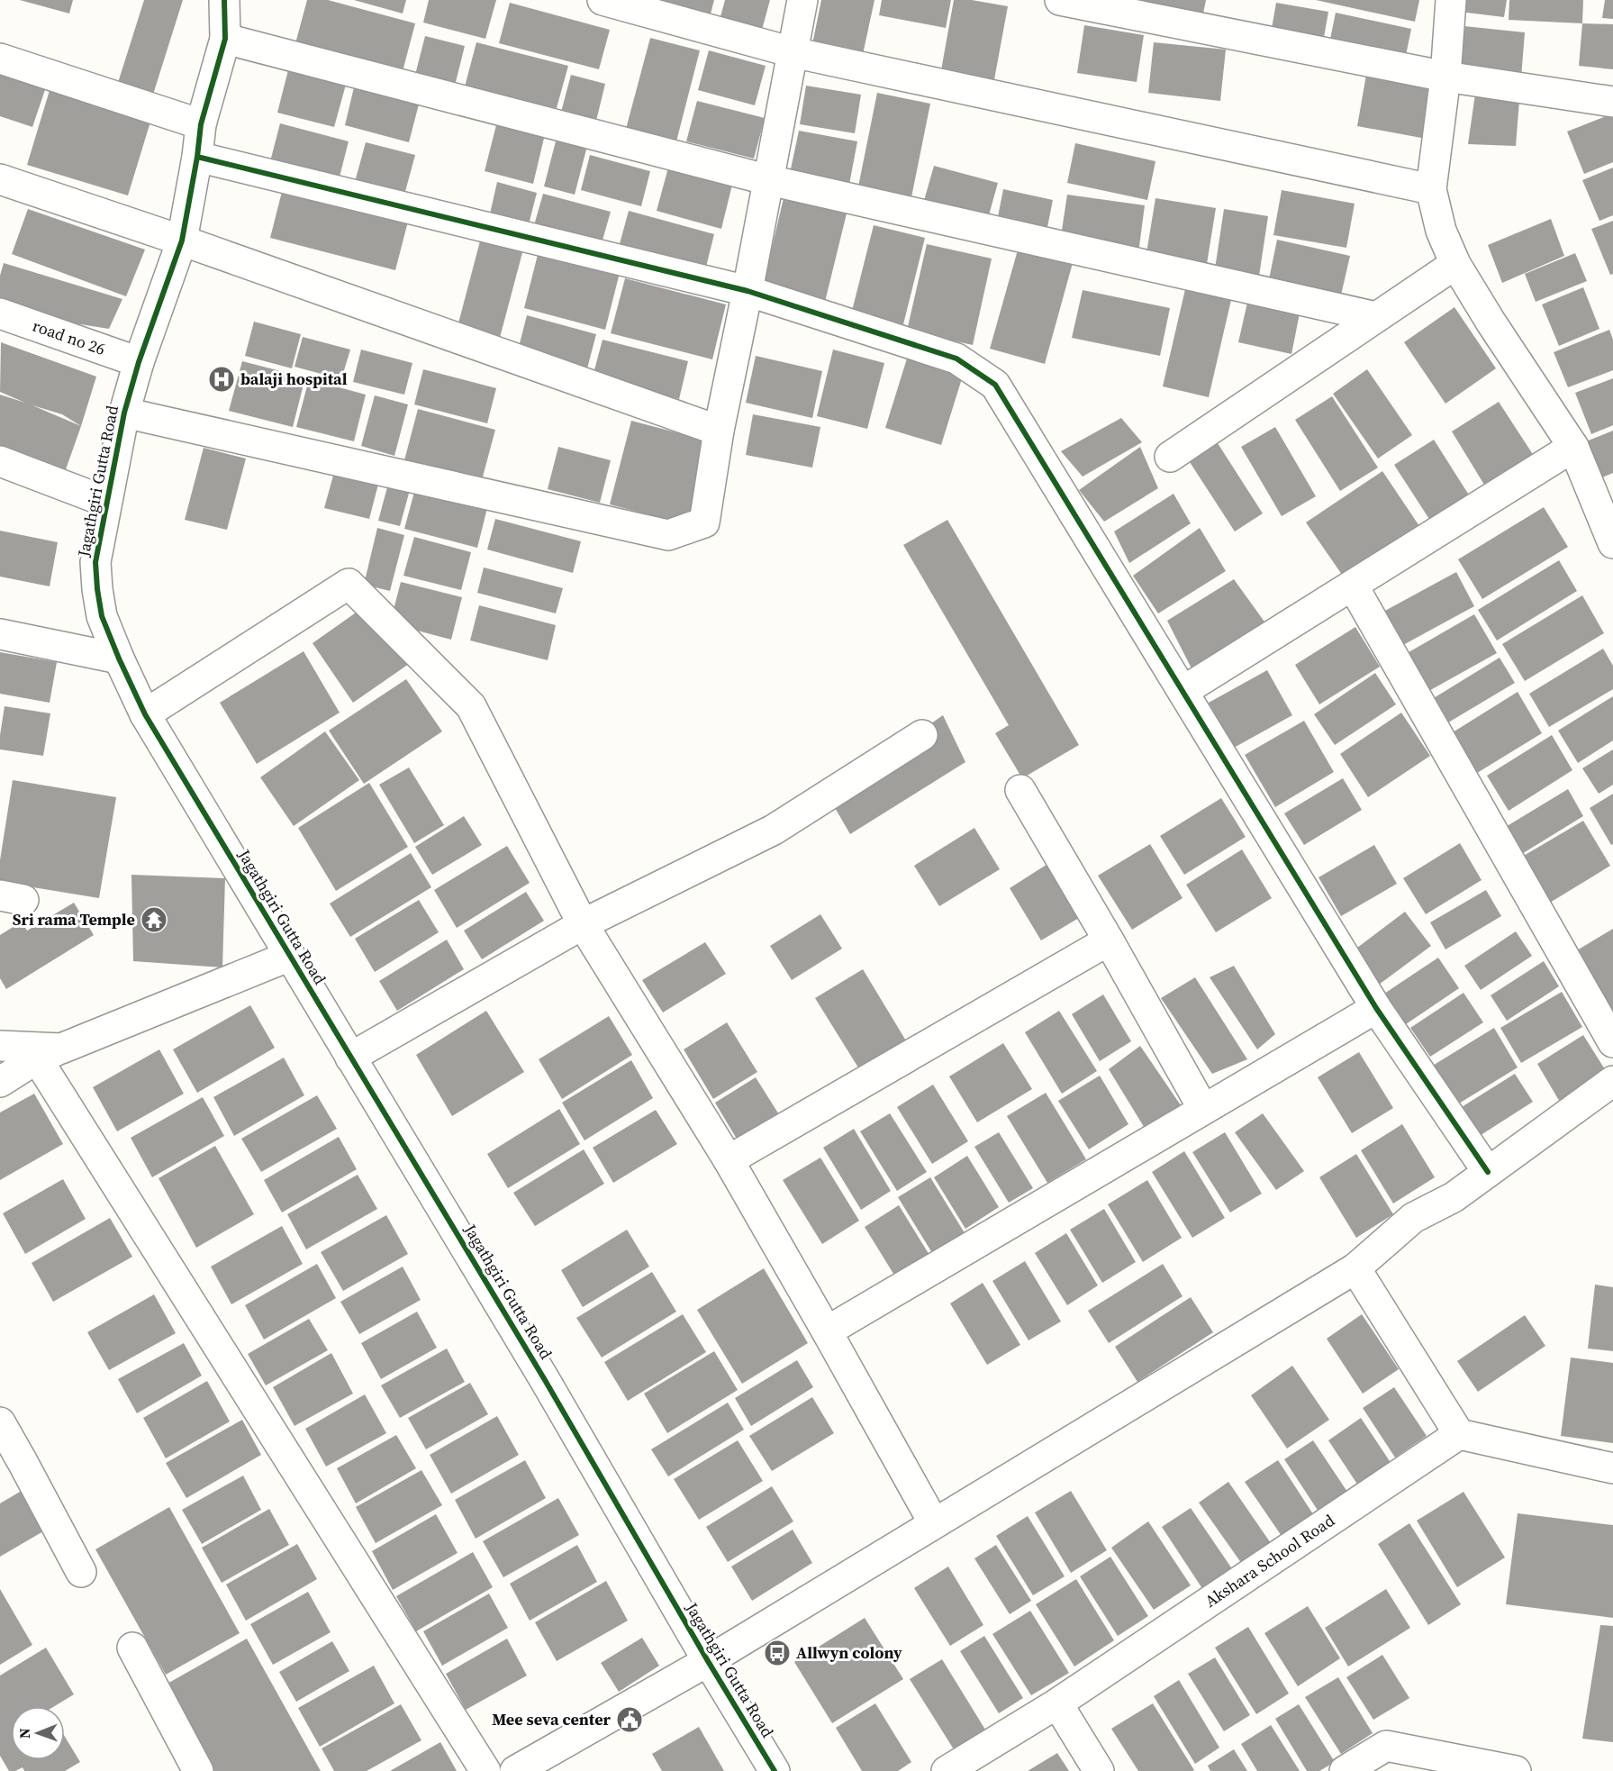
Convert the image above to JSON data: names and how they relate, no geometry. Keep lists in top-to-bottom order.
{
  "streets": {
    "street": ["road no 26", "Jagathgiri Gutta Road", "Akshara School Road"]
  },
  "crossings": [
    ["road no 26", "Jagathgiri Gutta Road"]
  ],
  "places": {
    "hospital": ["balaji hospital"],
    "temple": ["Sri rama Temple"],
    "bus stop": ["Allwyn colony"],
    "public building": ["Mee seva center"]
  },
  "north": "left"
}
